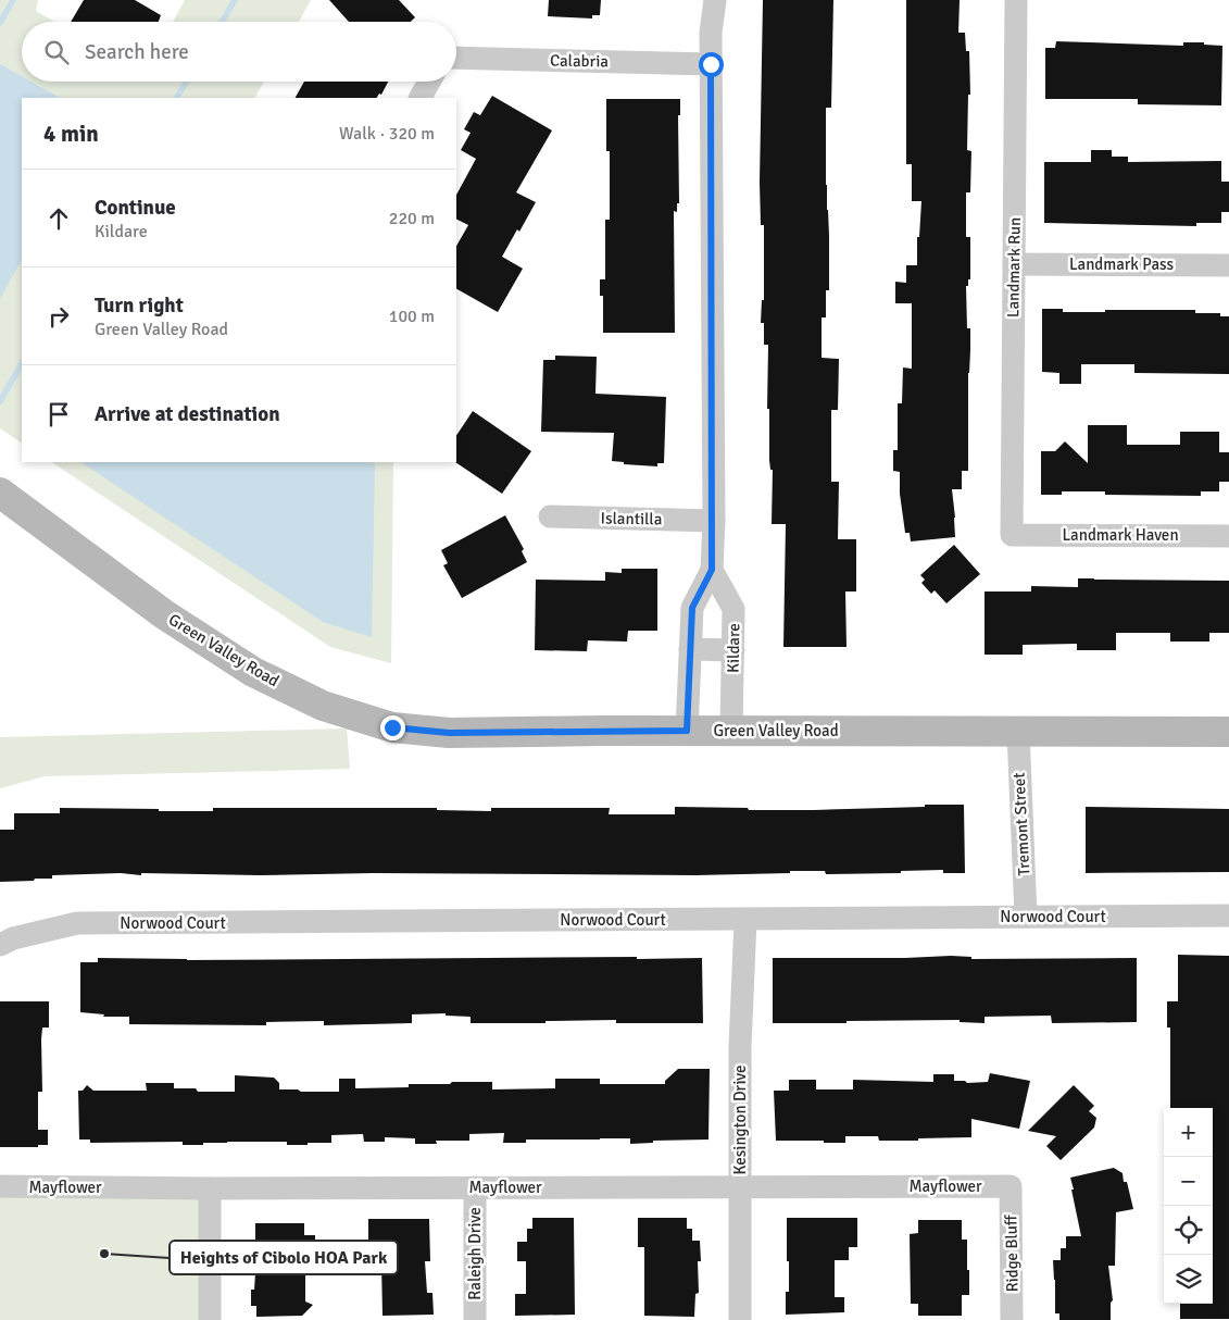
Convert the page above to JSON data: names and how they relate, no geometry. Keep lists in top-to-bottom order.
{
  "streets": {
    "street": [
      "Calabria",
      "Landmark Pass",
      "Landmark Run",
      "Islantilla",
      "Landmark Haven",
      "Kildare",
      "Green Valley Road",
      "Tremont Street",
      "Norwood Court",
      "Kesington Drive",
      "Mayflower",
      "Raleigh Drive",
      "Ridge Bluff"
    ]
  },
  "crossings": [
    ["Landmark Pass", "Landmark Run"],
    ["Landmark Run", "Landmark Haven"],
    ["Kildare", "Green Valley Road"],
    ["Green Valley Road", "Tremont Street"],
    ["Tremont Street", "Norwood Court"],
    ["Norwood Court", "Kesington Drive"],
    ["Kesington Drive", "Mayflower"],
    ["Mayflower", "Raleigh Drive"],
    ["Mayflower", "Ridge Bluff"]
  ],
  "places": ["Heights of Cibolo HOA Park"],
  "page": {
    "search": "Search here",
    "heading": ["4 min", "Walk · 320 m"],
    "list": [
      ["Continue", "Kildare", "220 m"],
      ["Turn right", "Green Valley Road", "100 m"],
      "Arrive at destination"
    ],
    "map_buttons": ["+", "−"]
  }
}
